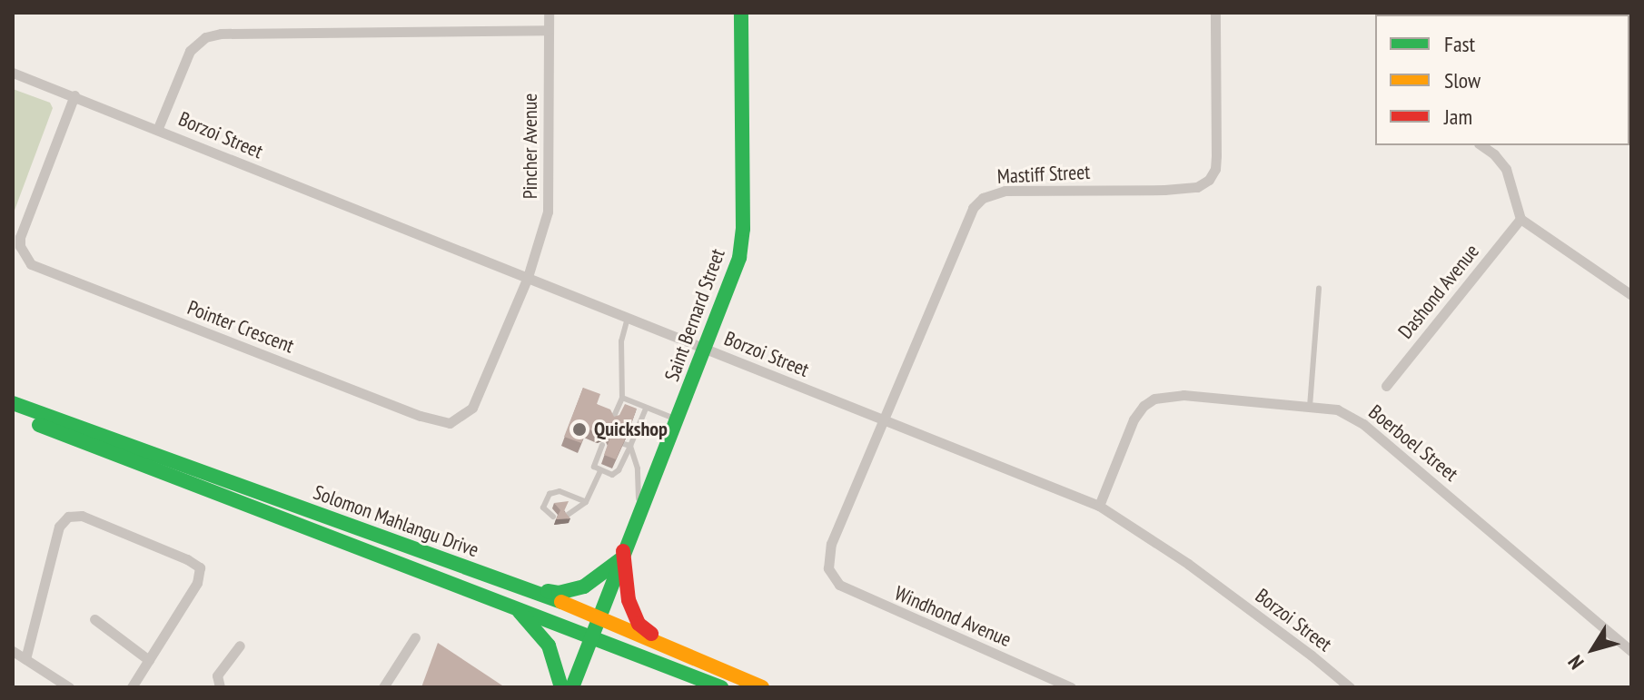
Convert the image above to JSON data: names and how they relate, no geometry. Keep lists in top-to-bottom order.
{
  "streets": {
    "main road": ["Saint Bernard Street", "Solomon Mahlangu Drive"],
    "street": [
      "Borzoi Street",
      "Pincher Avenue",
      "Mastiff Street",
      "Dashond Avenue",
      "Pointer Crescent",
      "Boerboel Street",
      "Windhond Avenue"
    ]
  },
  "crossings": [
    ["Borzoi Street", "Pincher Avenue"],
    ["Borzoi Street", "Mastiff Street"],
    ["Borzoi Street", "Saint Bernard Street"],
    ["Borzoi Street", "Pointer Crescent"],
    ["Borzoi Street", "Boerboel Street"],
    ["Pincher Avenue", "Pointer Crescent"],
    ["Mastiff Street", "Windhond Avenue"],
    ["Saint Bernard Street", "Solomon Mahlangu Drive"]
  ],
  "places": ["Quickshop"],
  "legend": ["Fast", "Slow", "Jam"],
  "north": "bottom left"
}
